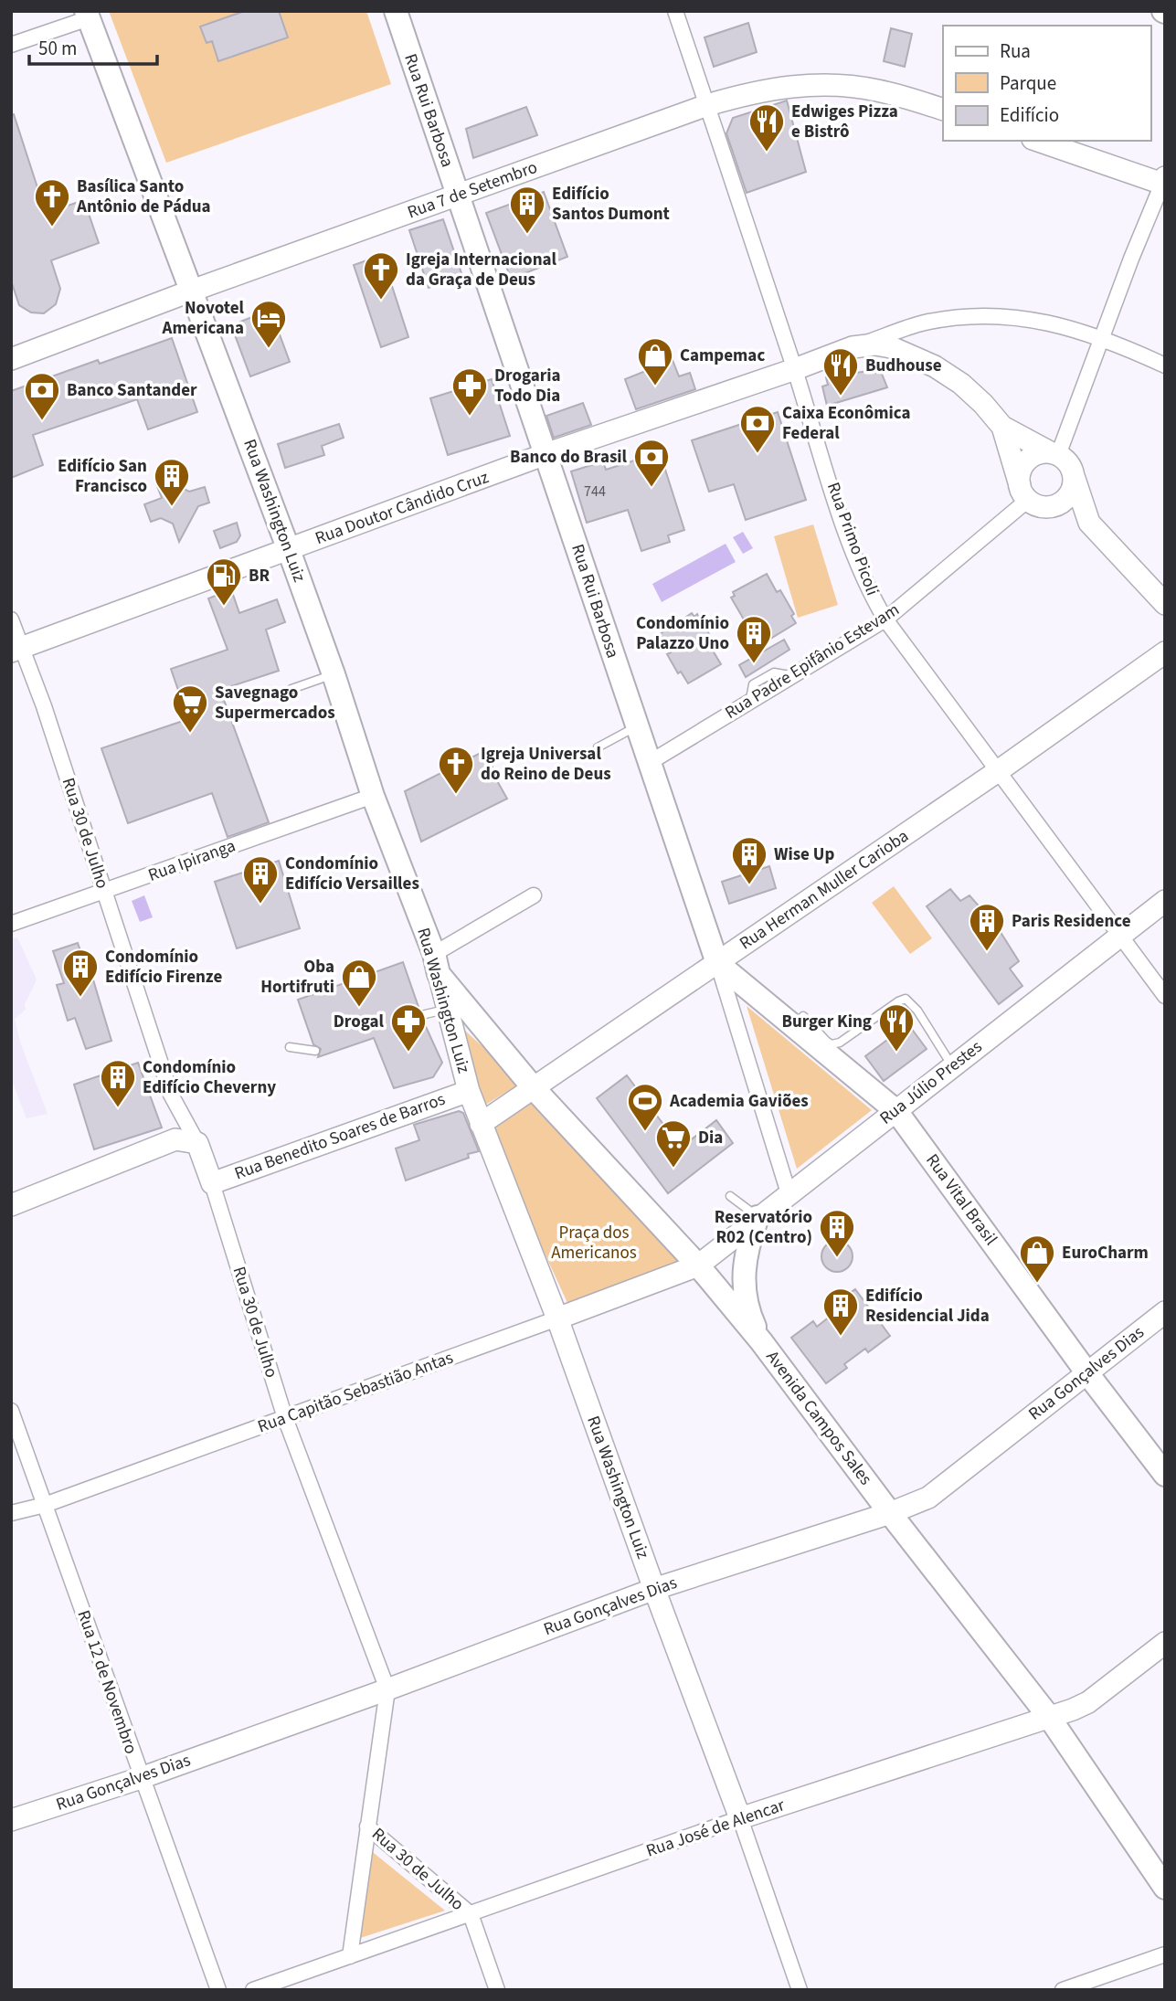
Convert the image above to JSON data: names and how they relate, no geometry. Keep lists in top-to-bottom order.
{
  "streets": {
    "main road": [
      "Rua Rui Barbosa",
      "Rua 7 de Setembro",
      "Rua Doutor Cândido Cruz",
      "Rua Washington Luiz",
      "Rua 30 de Julho",
      "Rua Herman Muller Carioba",
      "Rua Júlio Prestes",
      "Rua Benedito Soares de Barros",
      "Rua Vital Brasil",
      "Rua Gonçalves Dias",
      "Rua Capitão Sebastião Antas",
      "Avenida Campos Sales",
      "Rua José de Alencar"
    ],
    "street": [
      "Rua Primo Picoli",
      "Rua Padre Epifânio Estevam",
      "Rua Ipiranga",
      "Rua 12 de Novembro"
    ]
  },
  "crossings": [
    ["Rua Rui Barbosa", "Rua 7 de Setembro"],
    ["Rua Rui Barbosa", "Rua Doutor Cândido Cruz"],
    ["Rua Rui Barbosa", "Rua Padre Epifânio Estevam"],
    ["Rua Rui Barbosa", "Rua Herman Muller Carioba"],
    ["Rua Rui Barbosa", "Rua Júlio Prestes"],
    ["Rua Rui Barbosa", "Rua Vital Brasil"],
    ["Rua 7 de Setembro", "Rua Washington Luiz"],
    ["Rua 7 de Setembro", "Rua Primo Picoli"],
    ["Rua Doutor Cândido Cruz", "Rua Washington Luiz"],
    ["Rua Doutor Cândido Cruz", "Rua Primo Picoli"],
    ["Rua Doutor Cândido Cruz", "Rua 30 de Julho"],
    ["Rua Washington Luiz", "Rua Ipiranga"],
    ["Rua Washington Luiz", "Rua Herman Muller Carioba"],
    ["Rua Washington Luiz", "Rua Benedito Soares de Barros"],
    ["Rua Washington Luiz", "Rua Gonçalves Dias"],
    ["Rua Washington Luiz", "Rua Capitão Sebastião Antas"],
    ["Rua Washington Luiz", "Avenida Campos Sales"],
    ["Rua Washington Luiz", "Rua José de Alencar"],
    ["Rua Primo Picoli", "Rua Padre Epifânio Estevam"],
    ["Rua Primo Picoli", "Rua Herman Muller Carioba"],
    ["Rua Primo Picoli", "Rua Júlio Prestes"],
    ["Rua 30 de Julho", "Rua Ipiranga"],
    ["Rua 30 de Julho", "Rua Benedito Soares de Barros"],
    ["Rua 30 de Julho", "Rua Gonçalves Dias"],
    ["Rua 30 de Julho", "Rua Capitão Sebastião Antas"],
    ["Rua 30 de Julho", "Rua José de Alencar"],
    ["Rua Herman Muller Carioba", "Rua Vital Brasil"],
    ["Rua Herman Muller Carioba", "Avenida Campos Sales"],
    ["Rua Júlio Prestes", "Rua Vital Brasil"],
    ["Rua Júlio Prestes", "Rua Capitão Sebastião Antas"],
    ["Rua Júlio Prestes", "Avenida Campos Sales"],
    ["Rua Vital Brasil", "Rua Gonçalves Dias"],
    ["Rua Gonçalves Dias", "Avenida Campos Sales"],
    ["Rua Gonçalves Dias", "Rua 12 de Novembro"],
    ["Rua Capitão Sebastião Antas", "Avenida Campos Sales"],
    ["Rua Capitão Sebastião Antas", "Rua 12 de Novembro"],
    ["Avenida Campos Sales", "Rua José de Alencar"]
  ],
  "parks": ["Praça dos Americanos"],
  "places": {
    "restaurant": ["Edwiges Pizza e Bistrô", "Budhouse", "Burger King"],
    "church": ["Basílica Santo Antônio de Pádua", "Igreja Internacional da Graça de Deus", "Igreja Universal do Reino de Deus"],
    "building": [
      "Edifício Santos Dumont",
      "Edifício San Francisco",
      "Condomínio Palazzo Uno",
      "Wise Up",
      "Condomínio Edifício Versailles",
      "Paris Residence",
      "Condomínio Edifício Firenze",
      "Condomínio Edifício Cheverny",
      "Reservatório R02 (Centro)",
      "Edifício Residencial Jida"
    ],
    "hotel": ["Novotel Americana"],
    "shop": ["Campemac", "Oba Hortifruti", "EuroCharm"],
    "pharmacy": ["Drogaria Todo Dia", "Drogal"],
    "bank": ["Banco Santander", "Caixa Econômica Federal", "Banco do Brasil"],
    "fuel station": ["BR"],
    "supermarket": ["Savegnago Supermercados", "Dia"],
    "sports": ["Academia Gaviões"]
  },
  "house_numbers": ["744"],
  "legend": ["Rua", "Parque", "Edifício"],
  "scale_bar": "50 m"
}
